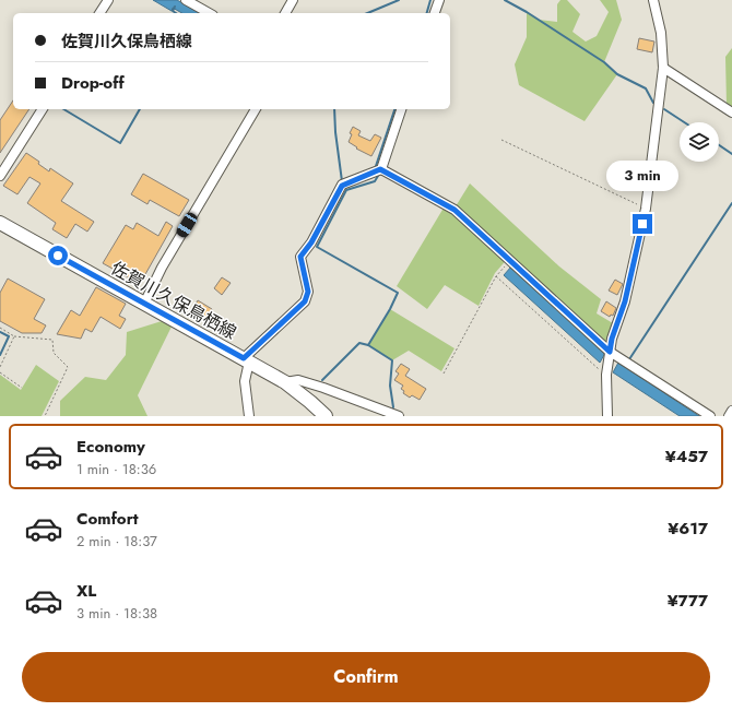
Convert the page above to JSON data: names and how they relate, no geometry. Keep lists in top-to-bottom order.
{
  "streets": {
    "main road": ["佐賀川久保鳥栖線"]
  },
  "page": {
    "banner": ["佐賀川久保鳥栖線", "Drop-off"],
    "bubble": "3 min",
    "list": [
      {
        "name": "Economy",
        "note": "1 min · 18:36",
        "value": "¥457"
      },
      {
        "name": "Comfort",
        "note": "2 min · 18:37",
        "value": "¥617"
      },
      {
        "name": "XL",
        "note": "3 min · 18:38",
        "value": "¥777"
      }
    ],
    "buttons": "Confirm"
  }
}
